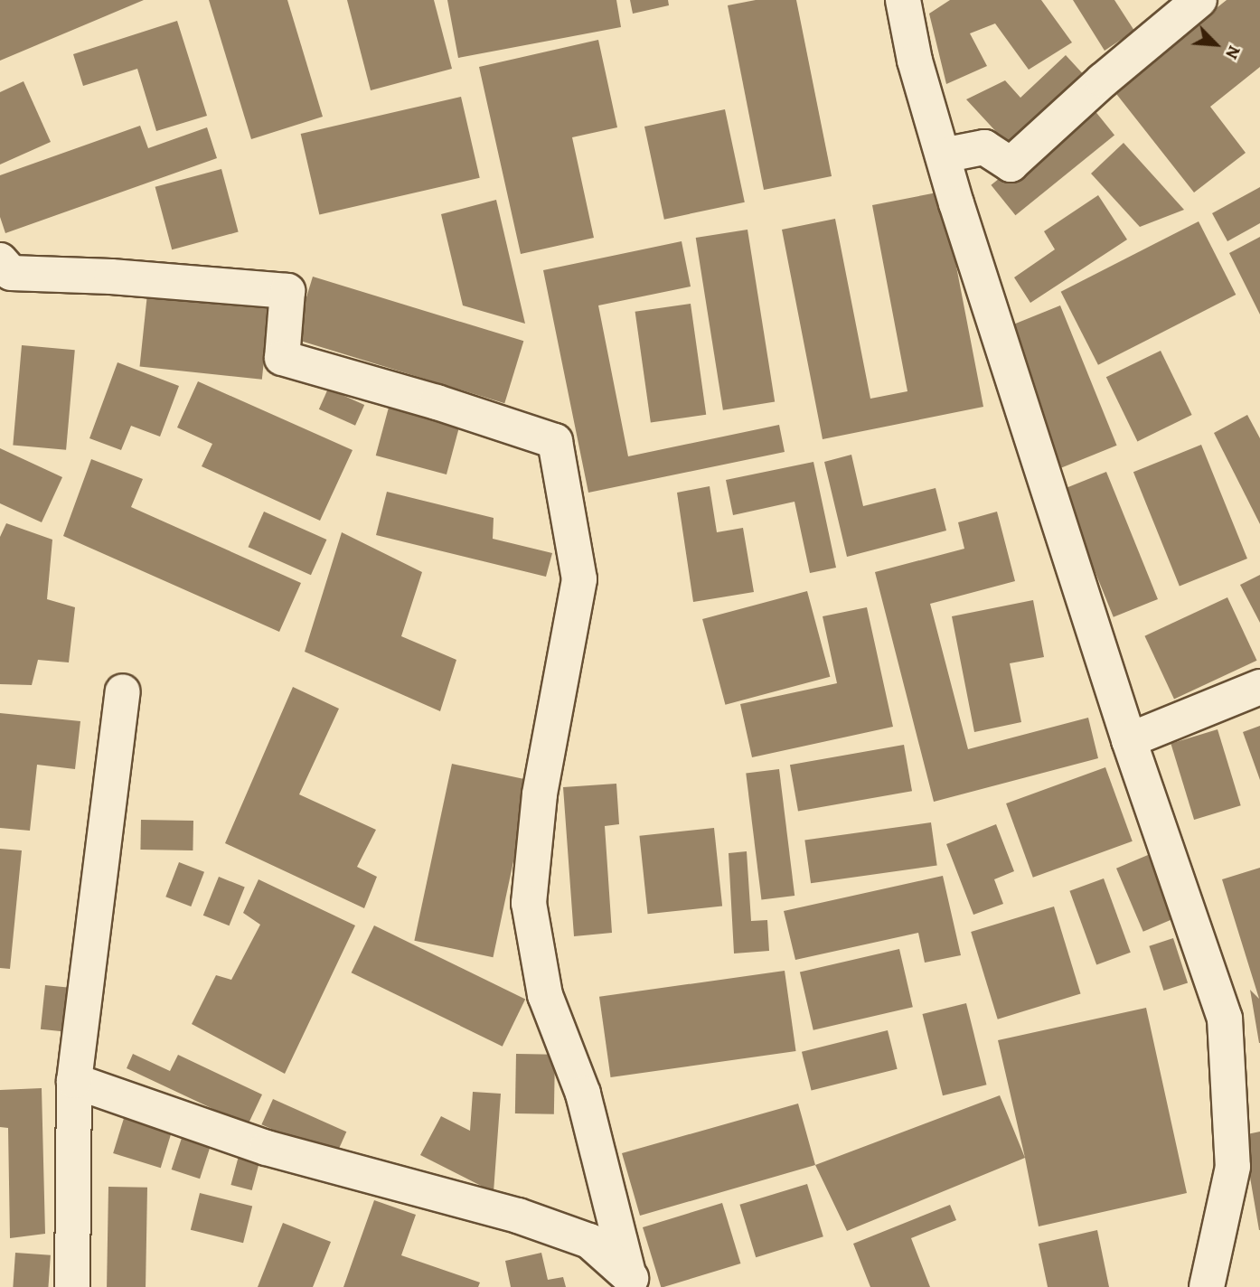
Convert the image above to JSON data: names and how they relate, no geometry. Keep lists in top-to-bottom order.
{
  "north": "bottom right"
}
